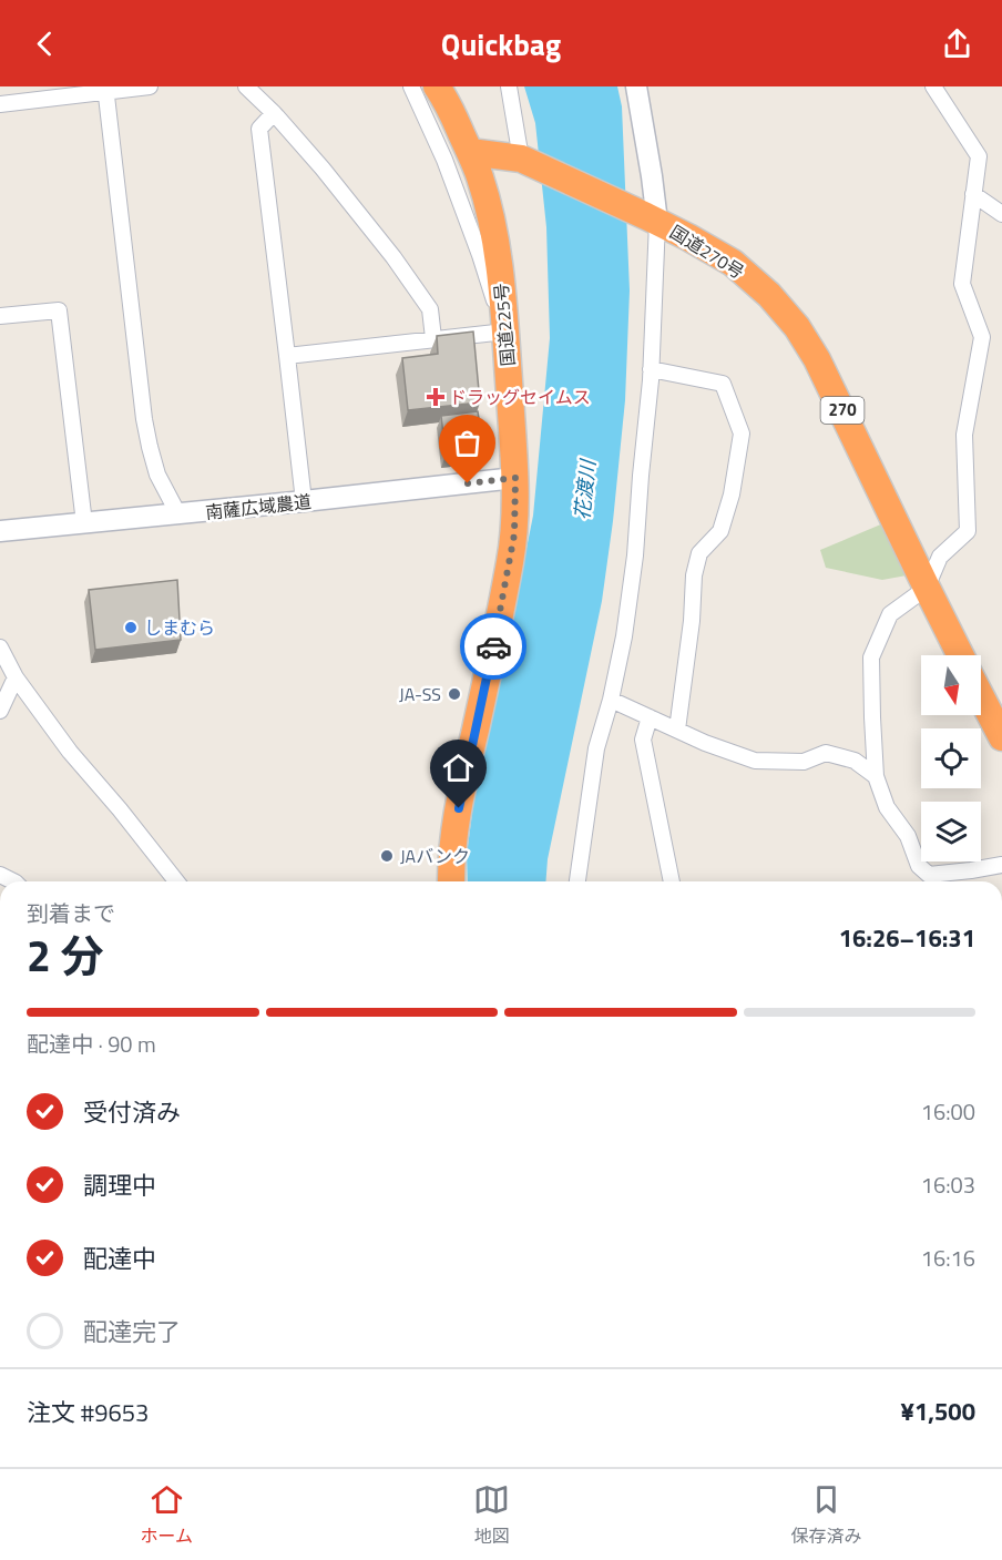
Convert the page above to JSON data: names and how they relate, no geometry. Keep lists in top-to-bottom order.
{
  "streets": {
    "highway": ["国道270号", "国道225号", "270"],
    "street": ["南薩広域農道"]
  },
  "crossings": [
    ["国道270号", "国道225号"],
    ["国道225号", "南薩広域農道"]
  ],
  "water": ["花渡川"],
  "places": {
    "health": ["ドラッグセイムス"],
    "other": ["しまむら", "JA-SS", "JAバンク"]
  },
  "north": "bottom",
  "page": {
    "header": "Quickbag",
    "heading": ["2 分", "到着まで", "16:26–16:31"],
    "panel": ["注文 #9653", "¥1,500"],
    "bar": "配達中 · 90 m",
    "list": [
      ["受付済み", "16:00"],
      ["調理中", "16:03"],
      ["配達中", "16:16"],
      "配達完了"
    ],
    "tabs": ["ホーム", "地図", "保存済み"]
  }
}
